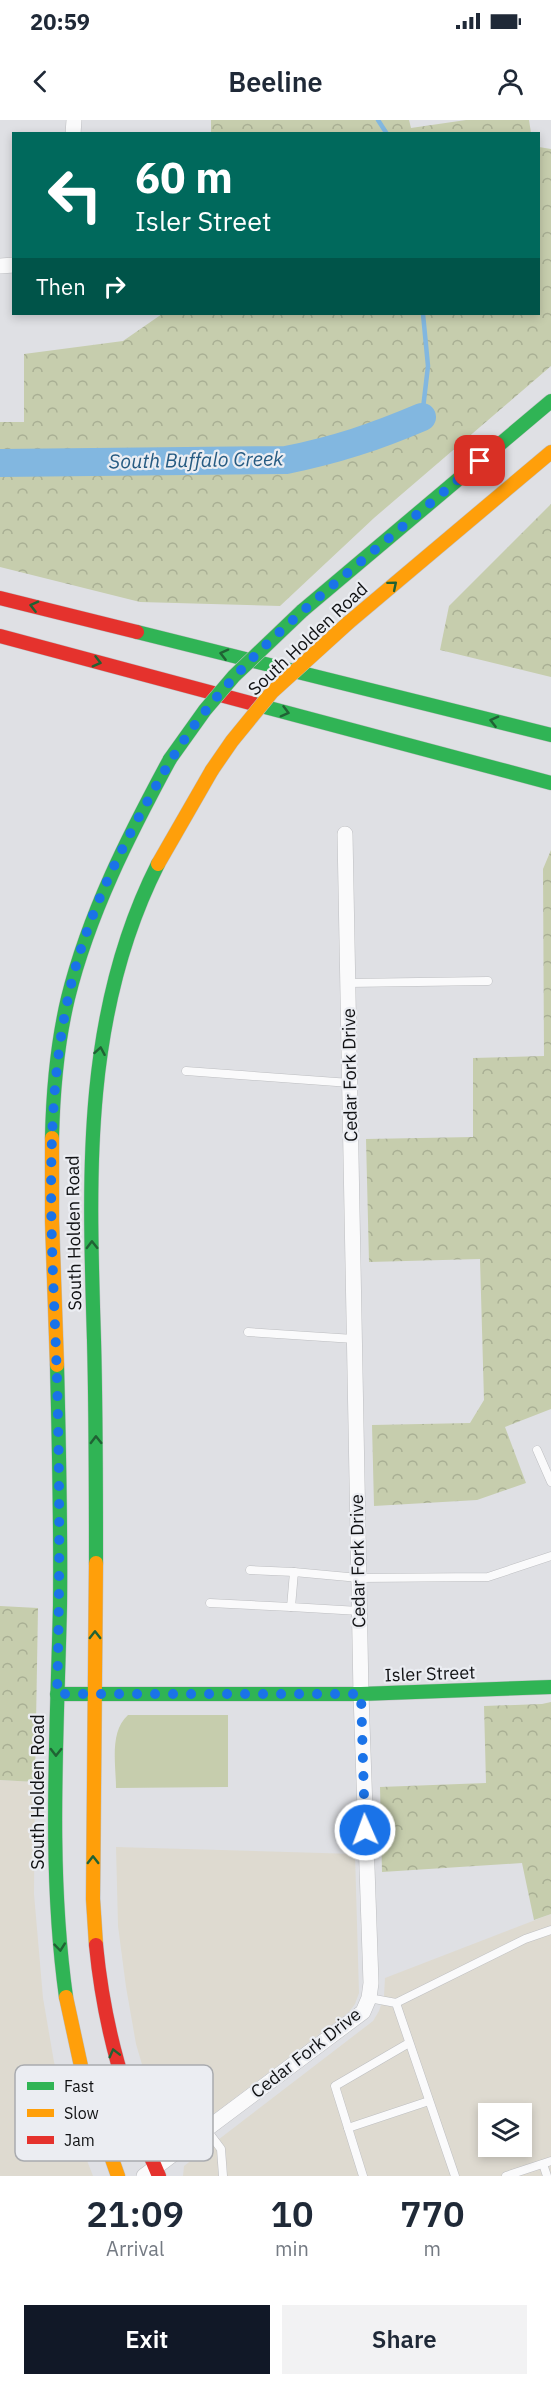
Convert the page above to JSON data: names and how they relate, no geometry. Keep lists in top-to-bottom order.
{
  "streets": {
    "main road": ["South Holden Road", "Isler Street"],
    "street": ["Cedar Fork Drive"]
  },
  "crossings": [
    ["South Holden Road", "Isler Street"],
    ["Cedar Fork Drive", "Isler Street"]
  ],
  "water": ["South Buffalo Creek"],
  "legend": ["Fast", "Slow", "Jam"],
  "page": {
    "status": "20:59",
    "header": "Beeline",
    "turn": ["60 m", "Isler Street"],
    "then": "Then",
    "eta": [
      "21:09",
      "Arrival",
      "10",
      "min",
      "770",
      "m"
    ],
    "buttons": ["Exit", "Share"]
  }
}
